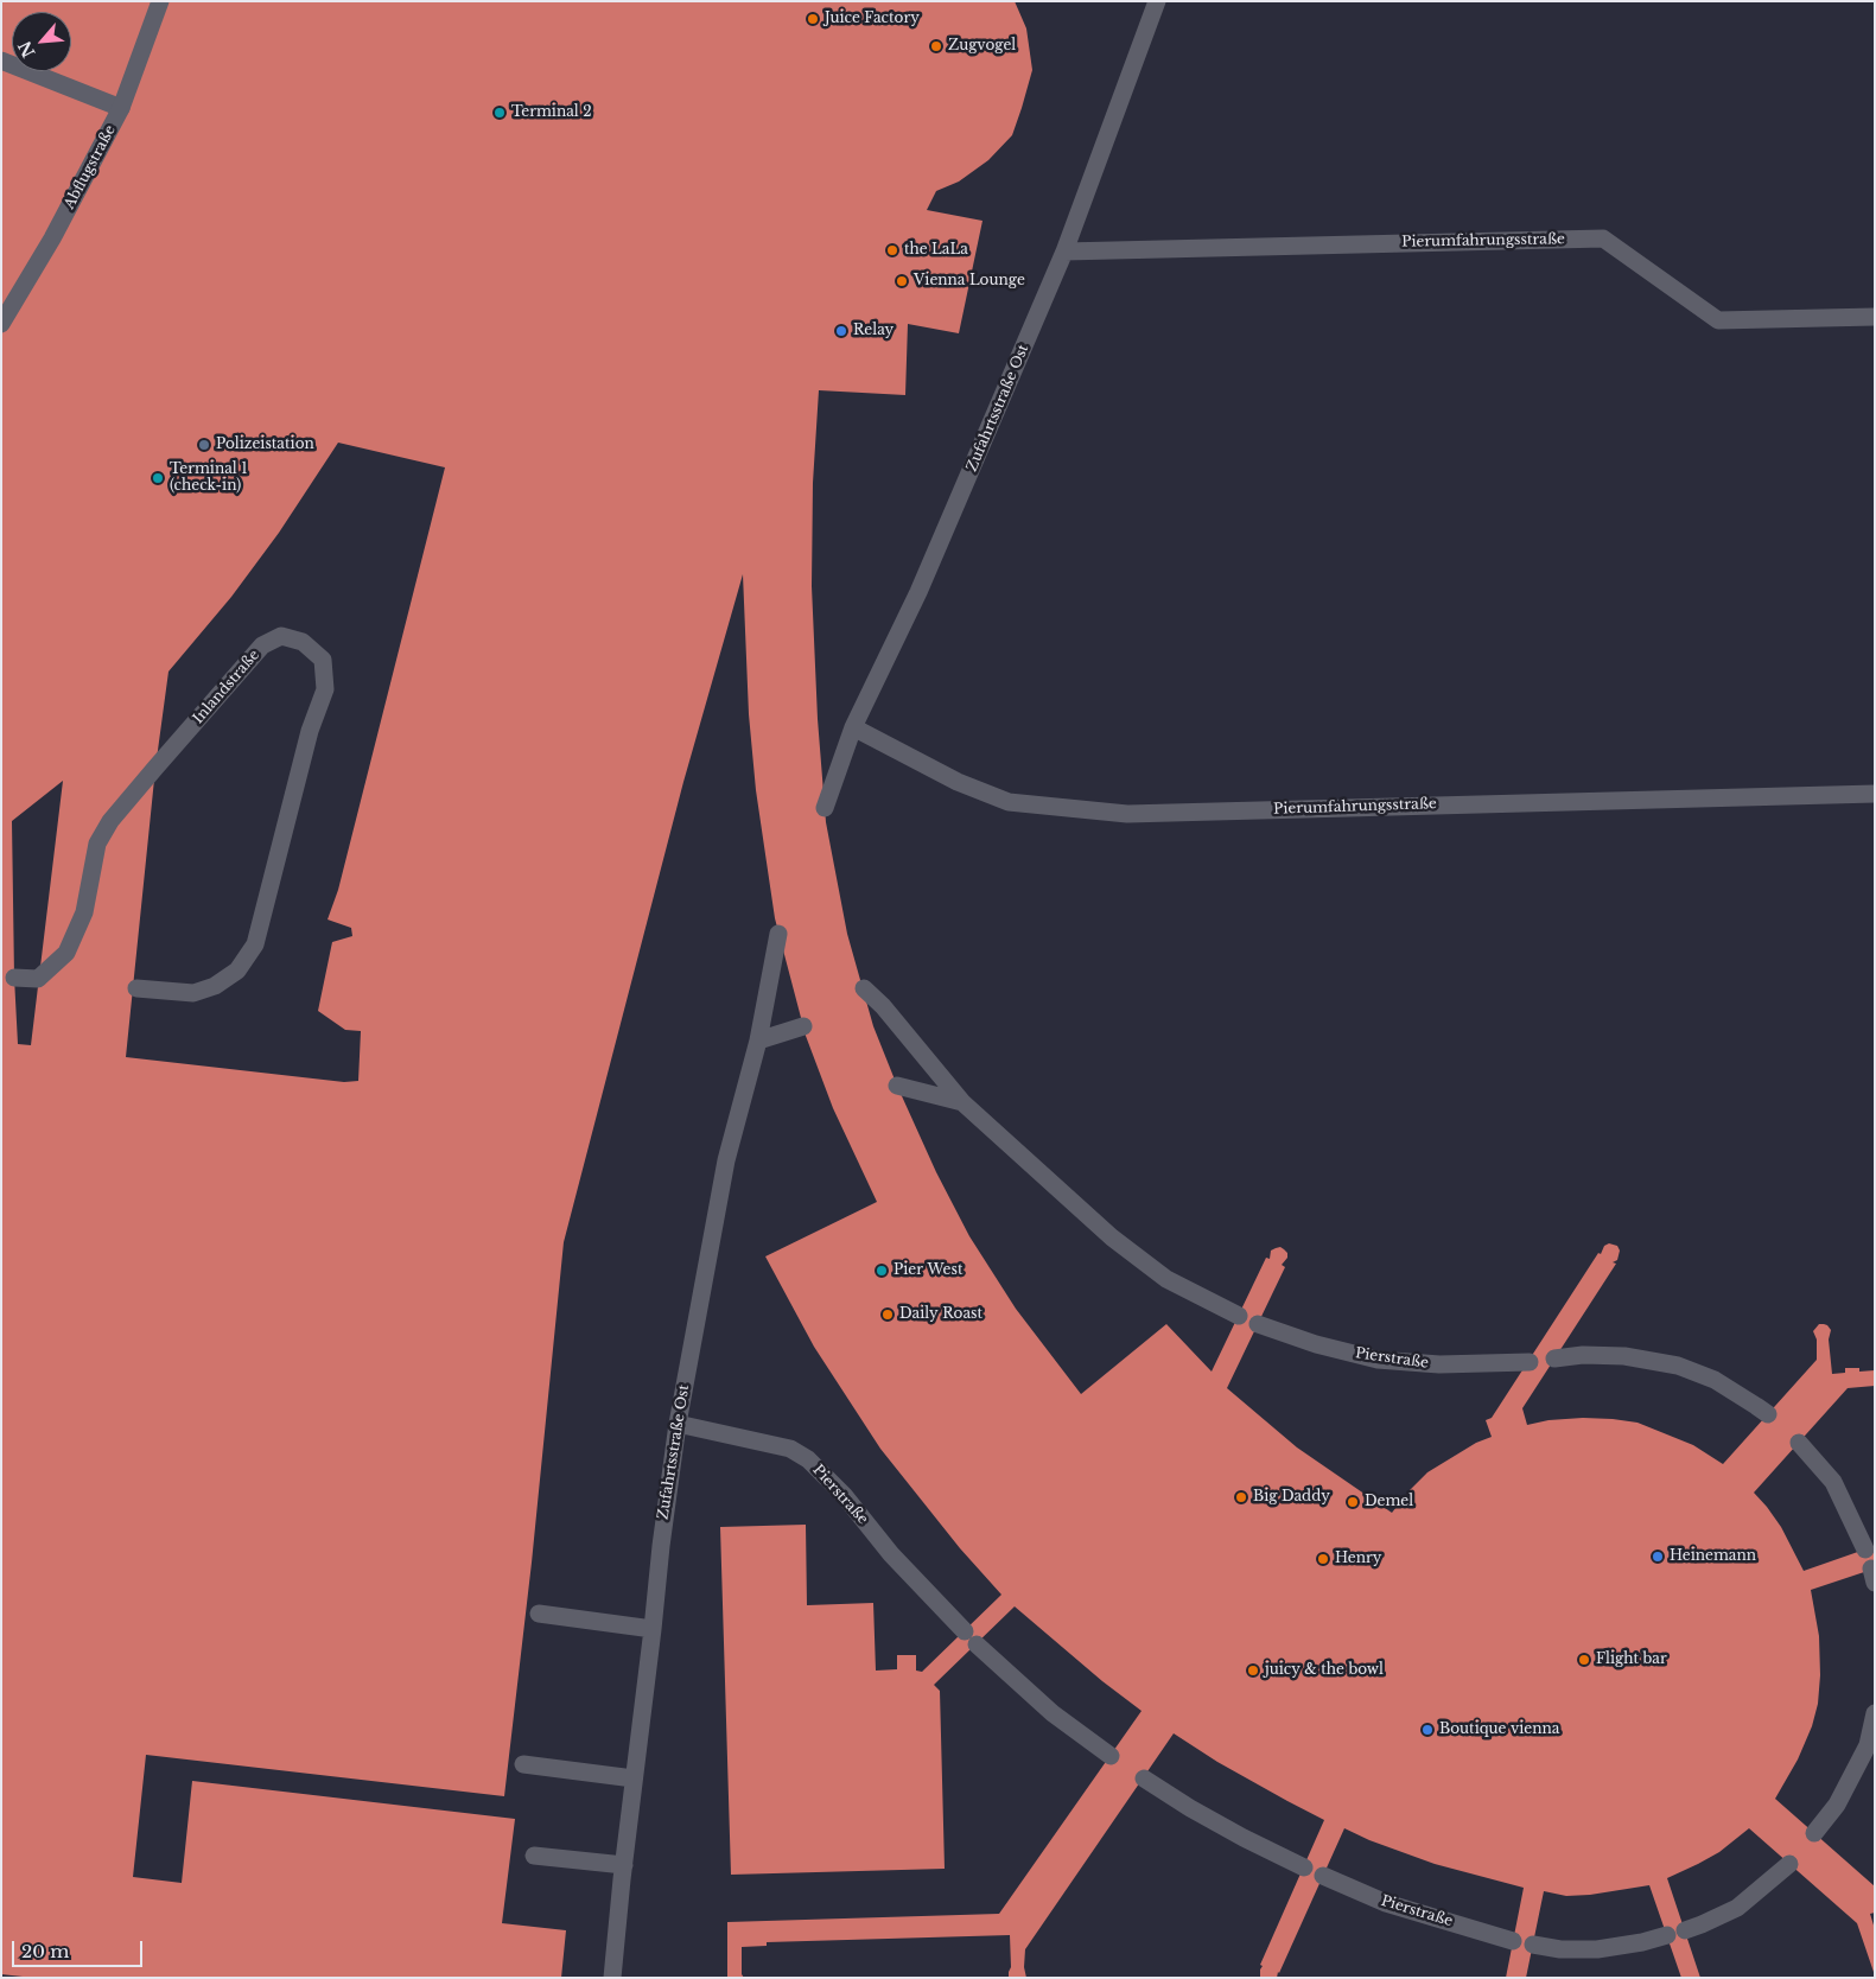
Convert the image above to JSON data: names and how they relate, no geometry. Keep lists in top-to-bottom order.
{
  "streets": {
    "street": [
      "Abflugstraße",
      "Pierumfahrungsstraße",
      "Zufahrtsstraße Ost",
      "Inlandstraße",
      "Pierstraße"
    ]
  },
  "crossings": [
    ["Pierumfahrungsstraße", "Zufahrtsstraße Ost"],
    ["Zufahrtsstraße Ost", "Pierstraße"]
  ],
  "places": [
    "Juice Factory",
    "Zugvogel",
    "Terminal 2",
    "the LaLa",
    "Vienna Lounge",
    "Relay",
    "Polizeistation",
    "Terminal 1 (check-in)",
    "Pier West",
    "Daily Roast",
    "Big Daddy",
    "Demel",
    "Heinemann",
    "Henry",
    "Flight bar",
    "juicy & the bowl",
    "Boutique vienna"
  ],
  "scale_bar": "20 m",
  "north": "bottom left"
}
